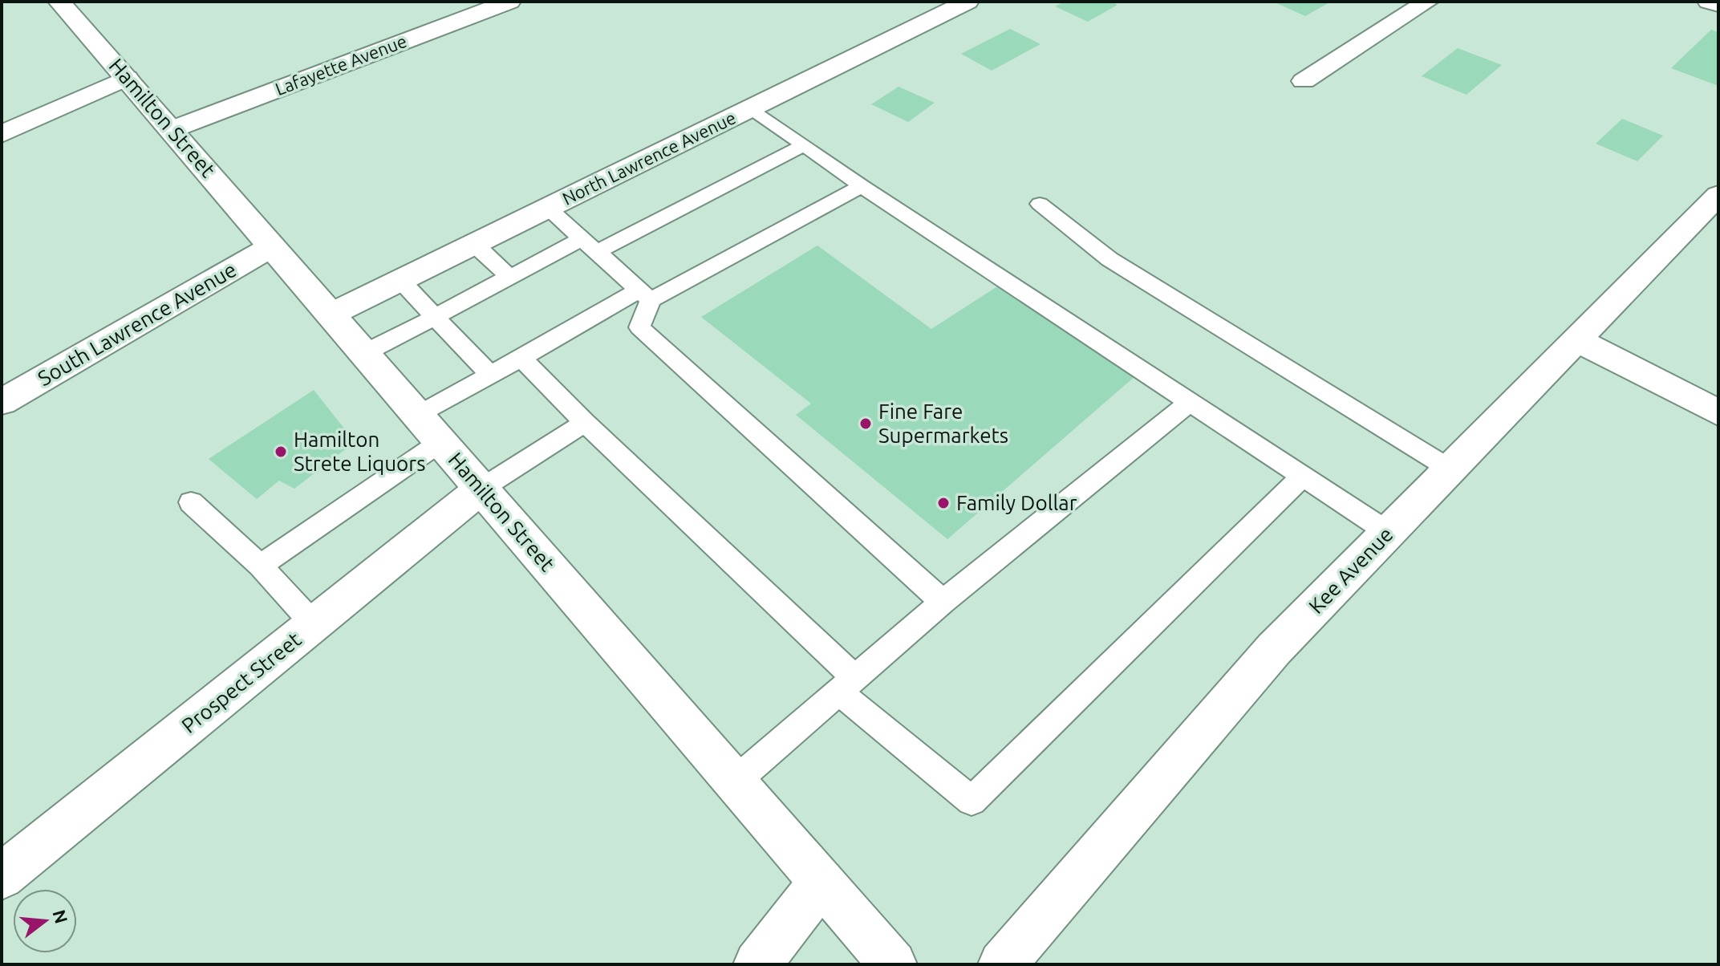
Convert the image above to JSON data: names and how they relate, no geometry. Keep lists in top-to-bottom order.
{
  "streets": {
    "street": [
      "Lafayette Avenue",
      "Hamilton Street",
      "North Lawrence Avenue",
      "South Lawrence Avenue",
      "Kee Avenue",
      "Prospect Street"
    ]
  },
  "crossings": [
    ["Lafayette Avenue", "Hamilton Street"],
    ["Hamilton Street", "North Lawrence Avenue"],
    ["Hamilton Street", "South Lawrence Avenue"],
    ["Hamilton Street", "Prospect Street"]
  ],
  "places": ["Fine Fare Supermarkets", "Hamilton Strete Liquors", "Family Dollar"],
  "north": "right"
}
